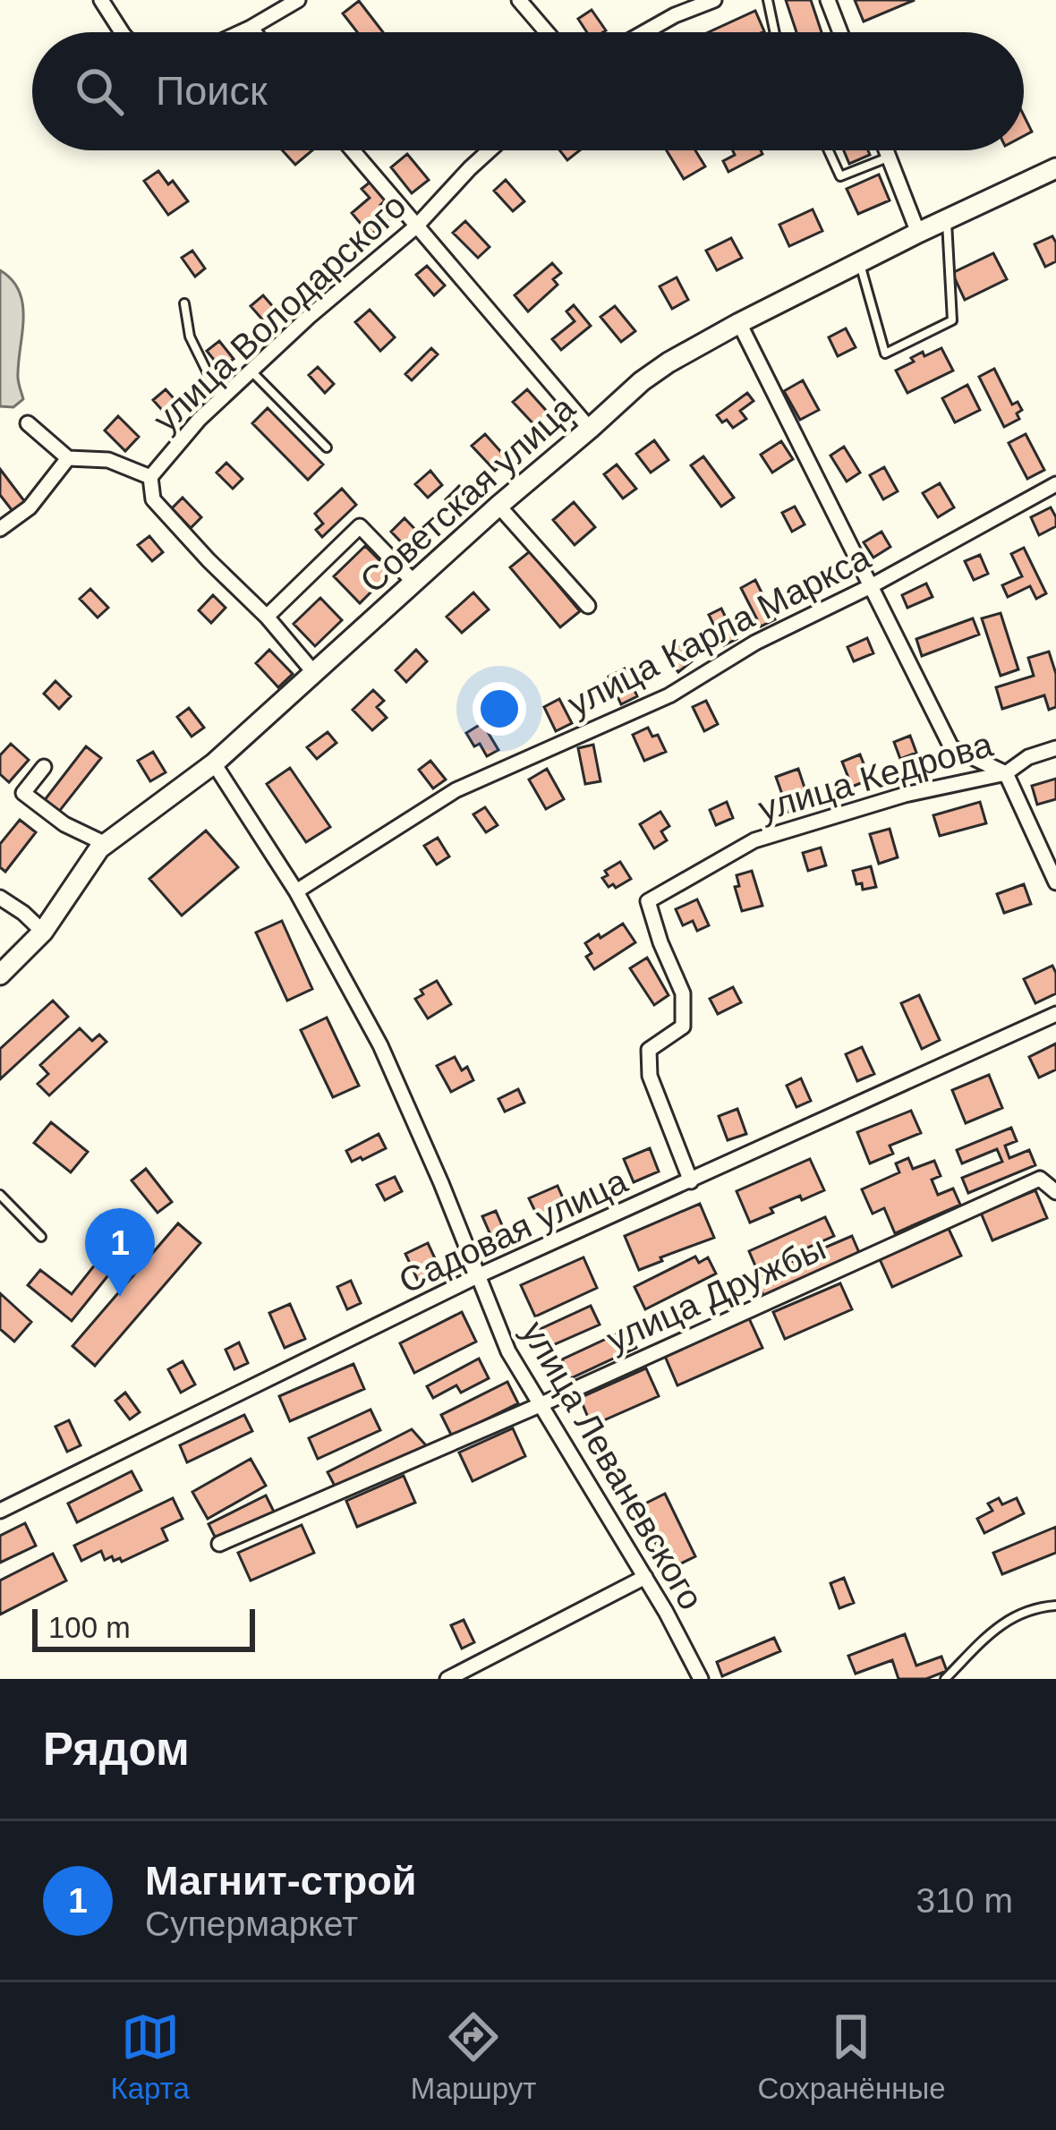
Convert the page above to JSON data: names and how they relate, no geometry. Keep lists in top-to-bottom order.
{
  "streets": {
    "street": [
      "улица Володарского",
      "Советская улица",
      "улица Карла Маркса",
      "улица Кедрова",
      "Садовая улица",
      "улица Дружбы",
      "улица Леваневского"
    ]
  },
  "crossings": [
    ["Советская улица", "улица Леваневского"],
    ["улица Карла Маркса", "улица Леваневского"],
    ["улица Кедрова", "Садовая улица"],
    ["Садовая улица", "улица Леваневского"],
    ["улица Дружбы", "улица Леваневского"]
  ],
  "scale_bar": "100 m",
  "page": {
    "search": "Поиск",
    "pins": "1",
    "scale": "100 m",
    "heading": "Рядом",
    "list": [
      {
        "mark": "1",
        "name": "Магнит-строй",
        "note": "Супермаркет",
        "value": "310 m"
      }
    ],
    "nav": ["Карта", "Маршрут", "Сохранённые"]
  }
}
